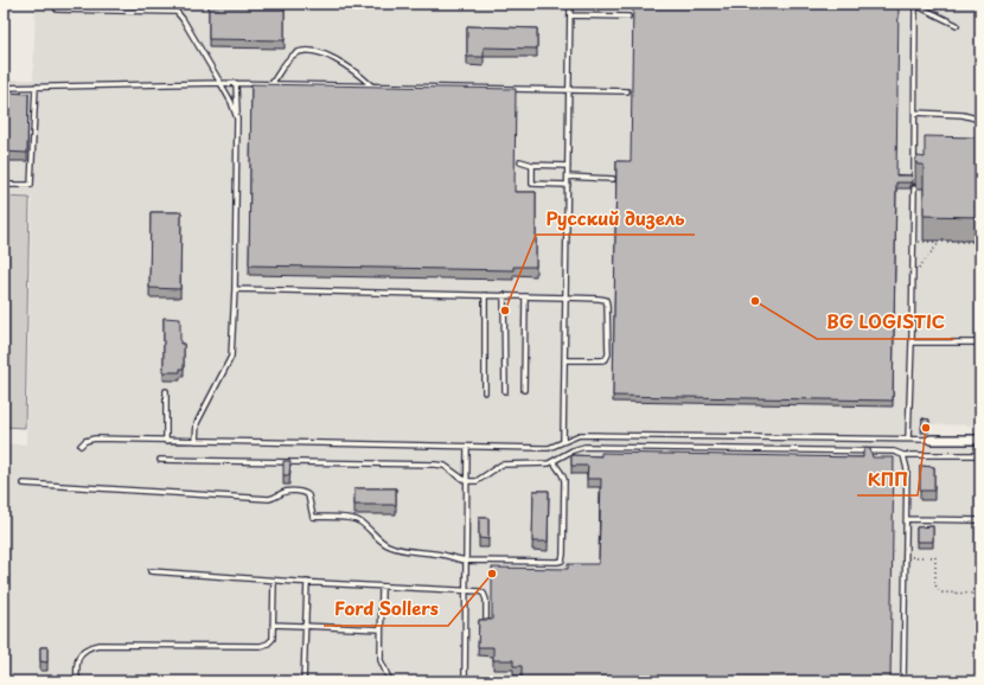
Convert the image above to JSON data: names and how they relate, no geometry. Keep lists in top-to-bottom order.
{
  "places": [
    "BG LOGISTIC",
    "Русский дизель",
    "КПП",
    "Ford Sollers"
  ]
}
